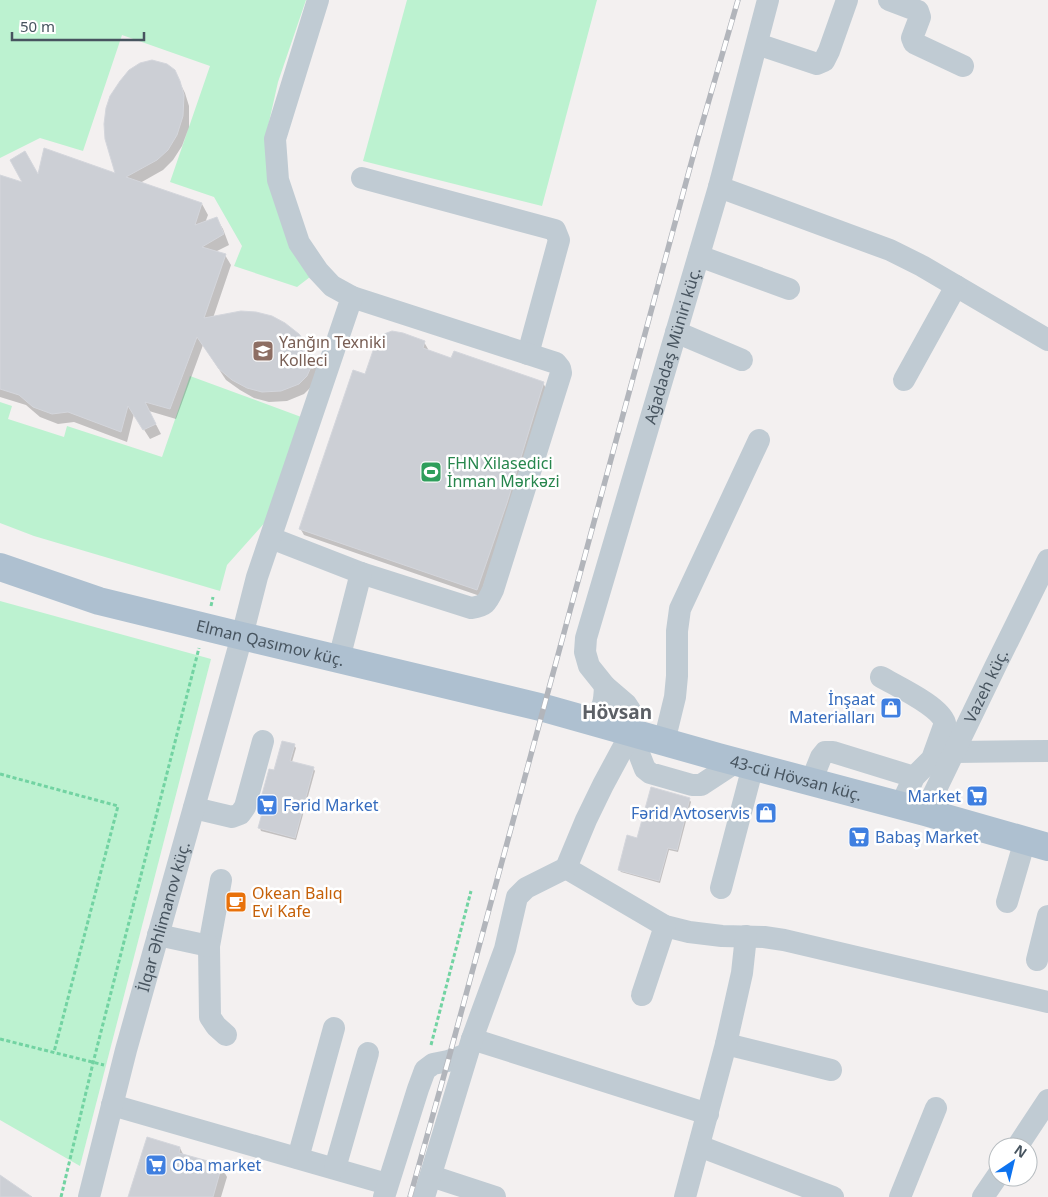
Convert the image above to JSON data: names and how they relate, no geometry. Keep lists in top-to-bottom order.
{
  "streets": {
    "main road": ["Elman Qasımov küç.", "43-cü Hövsan küç."],
    "street": ["Ağadadaş Müniri küç.", "Vazeh küç.", "İlqar Əhlimanov küç."]
  },
  "crossings": [
    ["Ağadadaş Müniri küç.", "43-cü Hövsan küç."],
    ["Elman Qasımov küç.", "43-cü Hövsan küç."],
    ["Elman Qasımov küç.", "İlqar Əhlimanov küç."],
    ["Vazeh küç.", "43-cü Hövsan küç."]
  ],
  "districts": ["Hövsan"],
  "places": {
    "school or university": ["Yanğın Texniki Kolleci"],
    "sports": ["FHN Xilasedici İnman Mərkəzi"],
    "shop": ["İnşaat Materialları", "Fərid Avtoservis"],
    "supermarket": [
      "Market",
      "Fərid Market",
      "Babaş Market",
      "Oba market"
    ],
    "cafe": ["Okean Balıq Evi Kafe"]
  },
  "scale_bar": "50 m",
  "north": "top right"
}
